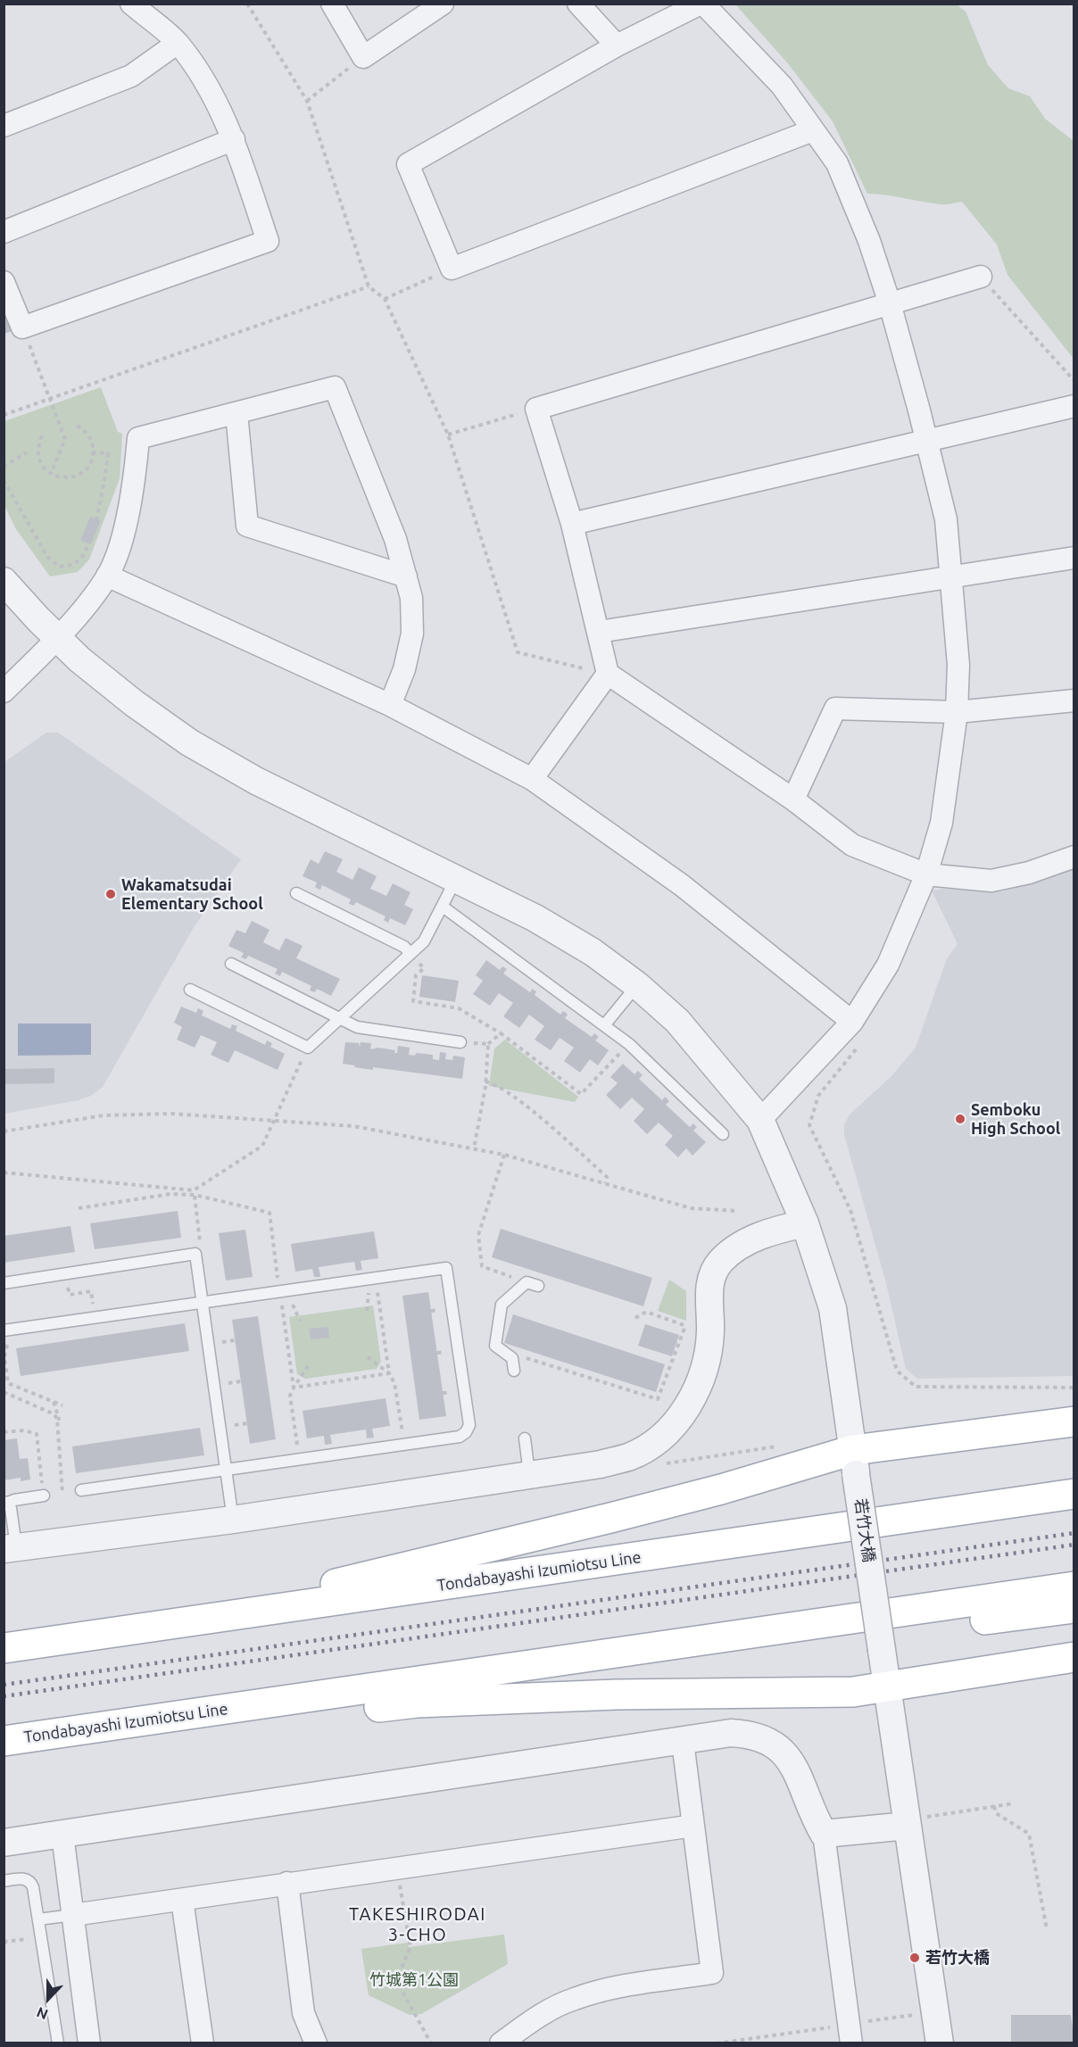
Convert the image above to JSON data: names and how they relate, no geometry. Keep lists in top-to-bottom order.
{
  "streets": {
    "main road": ["Tondabayashi Izumiotsu Line"],
    "street": ["若竹大橋"]
  },
  "districts": ["TAKESHIRODAI 3-CHO"],
  "parks": ["竹城第1公園"],
  "places": ["Wakamatsudai Elementary School", "Semboku High School", "若竹大橋"],
  "north": "bottom"
}
